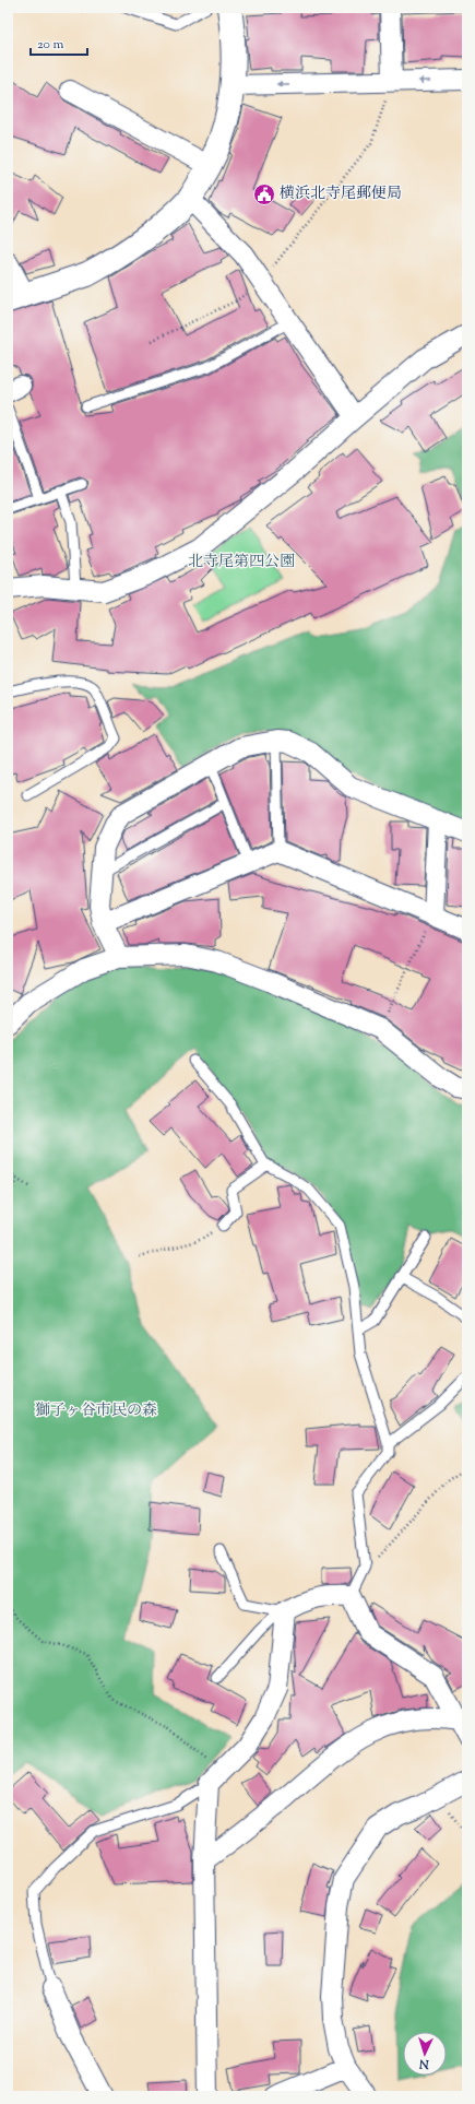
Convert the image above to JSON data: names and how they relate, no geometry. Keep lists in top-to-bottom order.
{
  "parks": ["北寺尾第四公園", "獅子ヶ谷市民の森"],
  "places": {
    "public building": ["横浜北寺尾郵便局"]
  },
  "scale_bar": "20 m",
  "north": "bottom"
}
